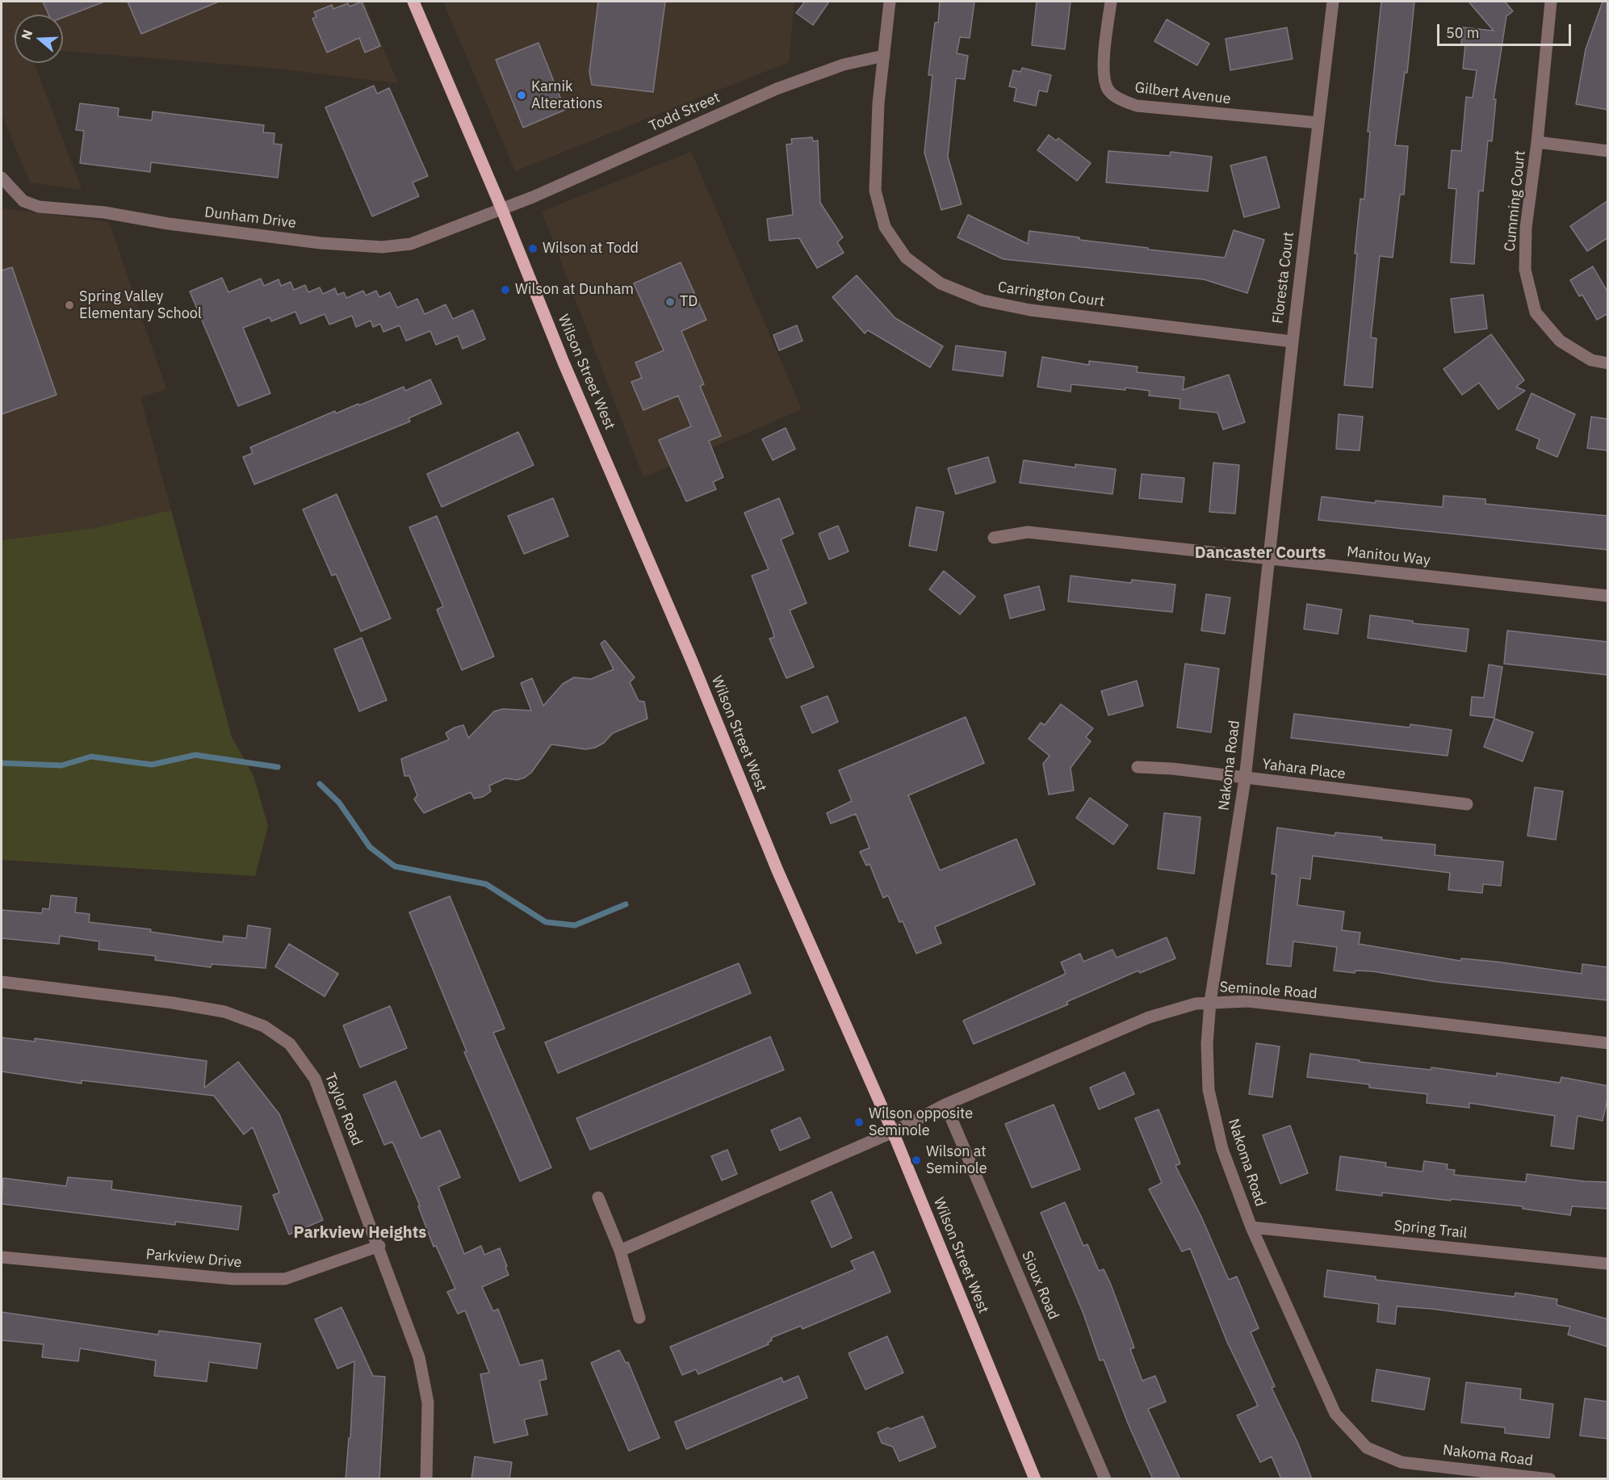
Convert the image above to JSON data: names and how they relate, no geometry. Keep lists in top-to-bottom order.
{
  "streets": {
    "main road": ["Wilson Street West"],
    "street": [
      "Gilbert Avenue",
      "Todd Street",
      "Cumming Court",
      "Dunham Drive",
      "Floresta Court",
      "Carrington Court",
      "Manitou Way",
      "Nakoma Road",
      "Yahara Place",
      "Seminole Road",
      "Taylor Road",
      "Spring Trail",
      "Parkview Drive",
      "Sioux Road"
    ]
  },
  "crossings": [
    ["Gilbert Avenue", "Floresta Court"],
    ["Todd Street", "Dunham Drive"],
    ["Todd Street", "Carrington Court"],
    ["Todd Street", "Wilson Street West"],
    ["Dunham Drive", "Wilson Street West"],
    ["Floresta Court", "Carrington Court"],
    ["Floresta Court", "Manitou Way"],
    ["Floresta Court", "Nakoma Road"],
    ["Wilson Street West", "Seminole Road"],
    ["Manitou Way", "Nakoma Road"],
    ["Nakoma Road", "Yahara Place"],
    ["Nakoma Road", "Seminole Road"],
    ["Nakoma Road", "Spring Trail"],
    ["Seminole Road", "Sioux Road"],
    ["Taylor Road", "Parkview Drive"]
  ],
  "districts": ["Dancaster Courts", "Parkview Heights"],
  "places": [
    "Karnik Alterations",
    "Wilson at Todd",
    "Wilson at Dunham",
    "TD",
    "Spring Valley Elementary School",
    "Wilson opposite Seminole",
    "Wilson at Seminole"
  ],
  "scale_bar": "50 m",
  "north": "left"
}
